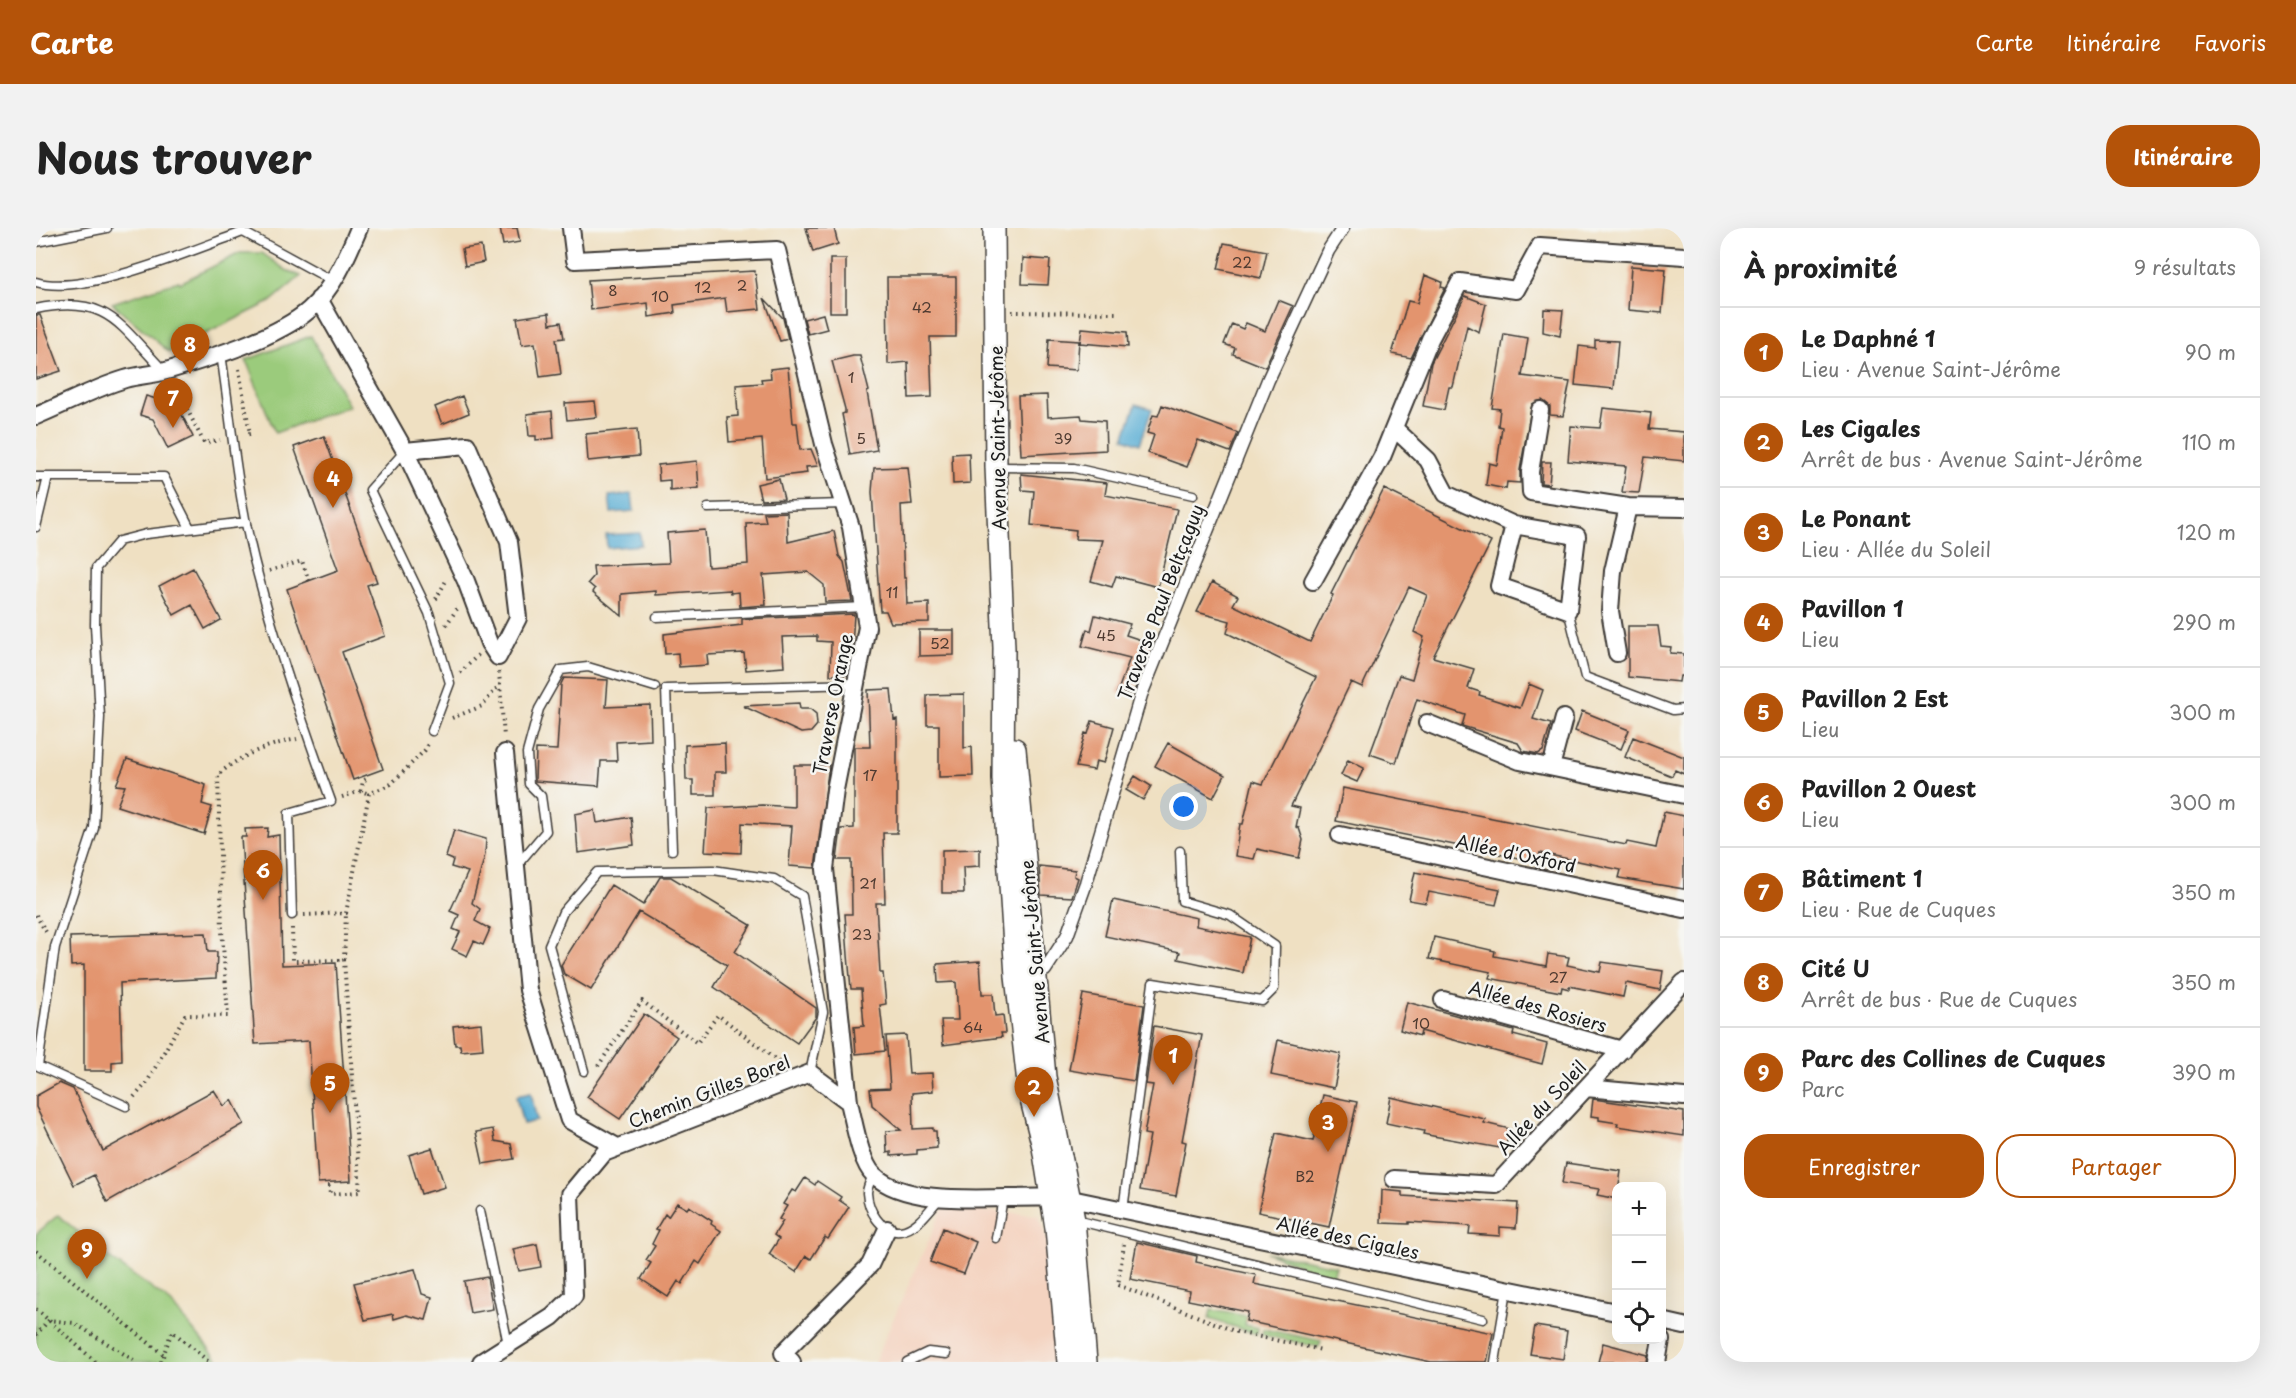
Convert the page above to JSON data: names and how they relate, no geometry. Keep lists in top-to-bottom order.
{
  "streets": {
    "street": [
      "Avenue Saint-Jérôme",
      "Traverse Paul Beltçaguy",
      "Traverse Orange",
      "Allée d'Oxford",
      "Allée des Rosiers",
      "Chemin Gilles Borel",
      "Allée du Soleil",
      "Allée des Cigales"
    ]
  },
  "crossings": [
    ["Avenue Saint-Jérôme", "Traverse Paul Beltçaguy"],
    ["Avenue Saint-Jérôme", "Allée des Cigales"],
    ["Traverse Orange", "Chemin Gilles Borel"],
    ["Allée des Rosiers", "Allée du Soleil"]
  ],
  "house_numbers": [
    "22",
    "2",
    "12",
    "8",
    "10",
    "42",
    "1",
    "5",
    "39",
    "11",
    "45",
    "52",
    "17",
    "21",
    "23",
    "27",
    "10",
    "64",
    "B2"
  ],
  "page": {
    "header": "Carte",
    "nav": ["Carte", "Itinéraire", "Favoris"],
    "title": "Nous trouver",
    "buttons": [
      "Itinéraire",
      ["Enregistrer", "Partager"]
    ],
    "heading": ["À proximité", "9 résultats"],
    "list": [
      {
        "mark": "1",
        "name": "Le Daphné 1",
        "note": "Lieu · Avenue Saint-Jérôme",
        "value": "90 m"
      },
      {
        "mark": "2",
        "name": "Les Cigales",
        "note": "Arrêt de bus · Avenue Saint-Jérôme",
        "value": "110 m"
      },
      {
        "mark": "3",
        "name": "Le Ponant",
        "note": "Lieu · Allée du Soleil",
        "value": "120 m"
      },
      {
        "mark": "4",
        "name": "Pavillon 1",
        "note": "Lieu",
        "value": "290 m"
      },
      {
        "mark": "5",
        "name": "Pavillon 2 Est",
        "note": "Lieu",
        "value": "300 m"
      },
      {
        "mark": "6",
        "name": "Pavillon 2 Ouest",
        "note": "Lieu",
        "value": "300 m"
      },
      {
        "mark": "7",
        "name": "Bâtiment 1",
        "note": "Lieu · Rue de Cuques",
        "value": "350 m"
      },
      {
        "mark": "8",
        "name": "Cité U",
        "note": "Arrêt de bus · Rue de Cuques",
        "value": "350 m"
      },
      {
        "mark": "9",
        "name": "Parc des Collines de Cuques",
        "note": "Parc",
        "value": "390 m"
      }
    ],
    "pins": [
      "8",
      "7",
      "4",
      "6",
      "1",
      "5",
      "2",
      "3",
      "9"
    ],
    "map_buttons": ["+", "−"]
  }
}
